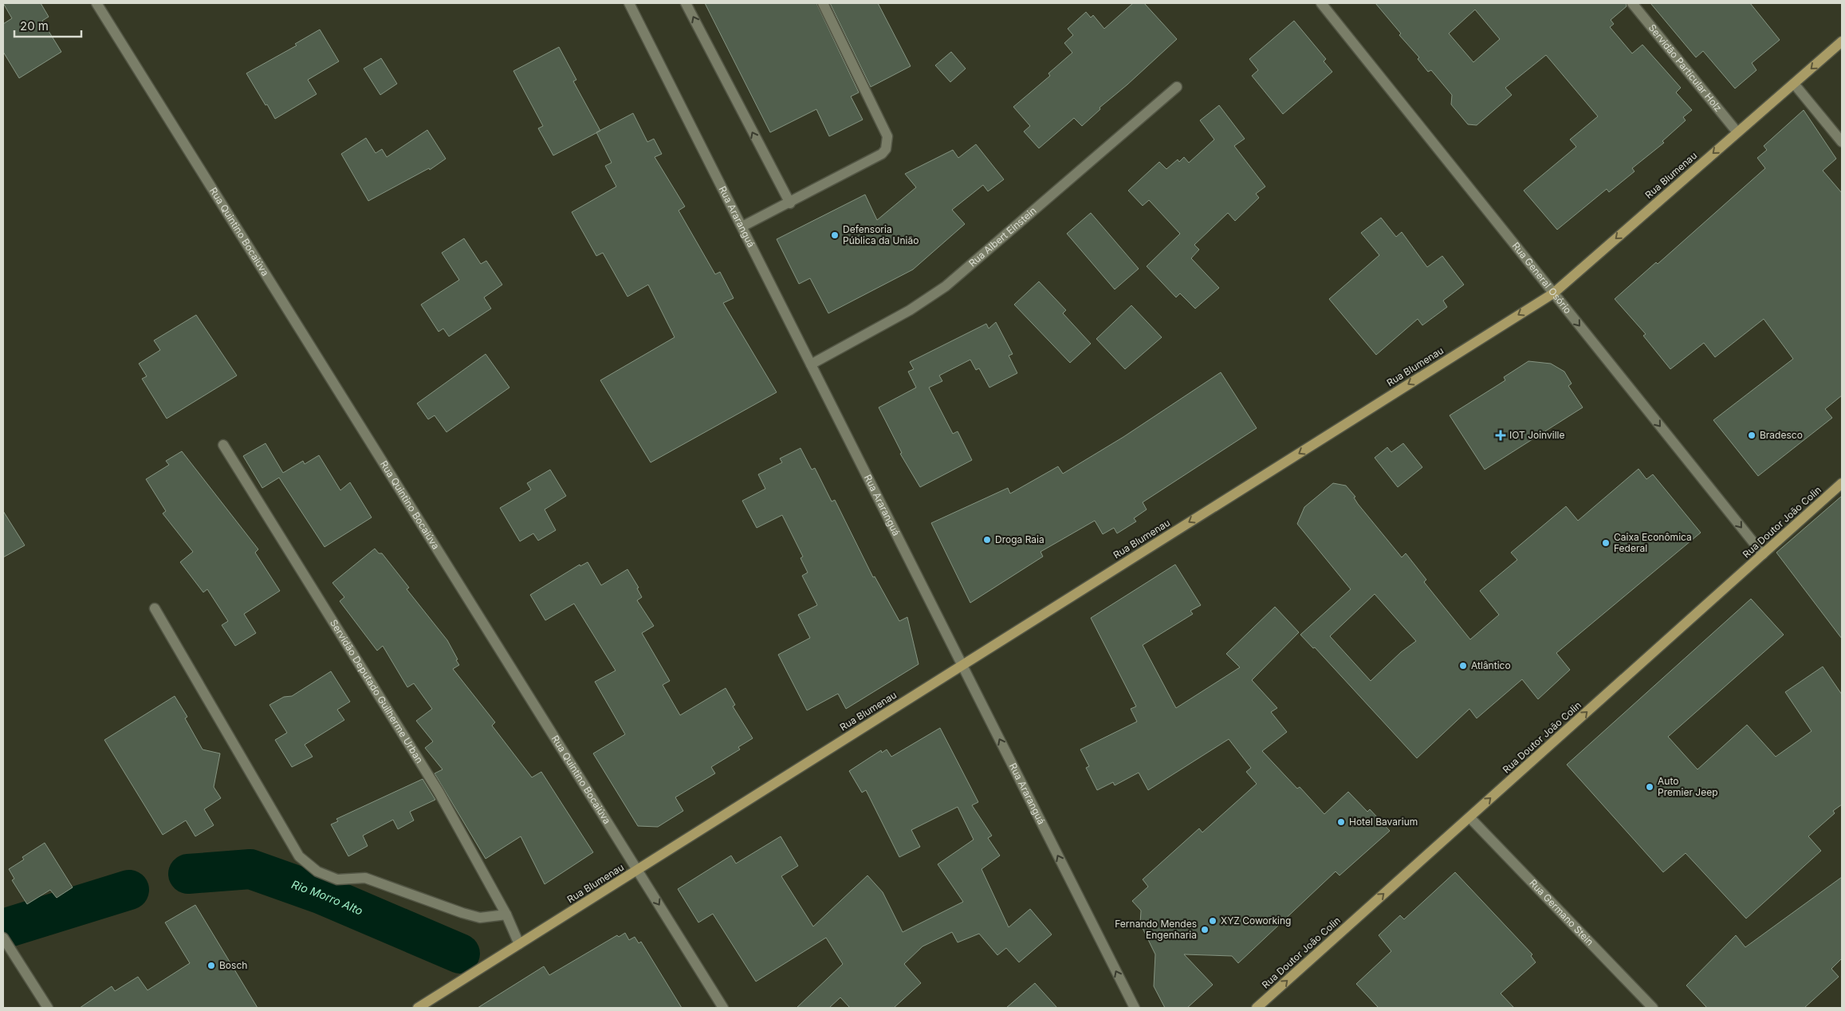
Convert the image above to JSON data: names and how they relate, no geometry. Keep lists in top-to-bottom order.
{
  "streets": {
    "main road": ["Rua Blumenau", "Rua Doutor João Colin"],
    "street": [
      "Servidão Particular Holz",
      "Rua Araranguá",
      "Rua Quintino Bocaiúva",
      "Rua Albert Einstein",
      "Rua General Osório",
      "Servidão Deputado Guilherme Urban",
      "Rua Germano Stein"
    ]
  },
  "crossings": [
    ["Servidão Particular Holz", "Rua Blumenau"],
    ["Rua Blumenau", "Rua Araranguá"],
    ["Rua Blumenau", "Rua Quintino Bocaiúva"],
    ["Rua Blumenau", "Rua General Osório"],
    ["Rua Blumenau", "Servidão Deputado Guilherme Urban"],
    ["Rua Araranguá", "Rua Albert Einstein"],
    ["Rua General Osório", "Rua Doutor João Colin"],
    ["Rua Doutor João Colin", "Rua Germano Stein"]
  ],
  "one_way": ["Rua Blumenau", "Rua General Osório", "Rua Doutor João Colin"],
  "water": ["Rio Morro Alto"],
  "places": {
    "other": [
      "Defensoria Pública da União",
      "Bradesco",
      "Droga Raia",
      "Caixa Econômica Federal",
      "Atlântico",
      "Auto Premier Jeep",
      "Hotel Bavarium",
      "XYZ Coworking",
      "Fernando Mendes Engenharia",
      "Bosch"
    ],
    "health": ["IOT Joinville"]
  },
  "scale_bar": "20 m"
}
